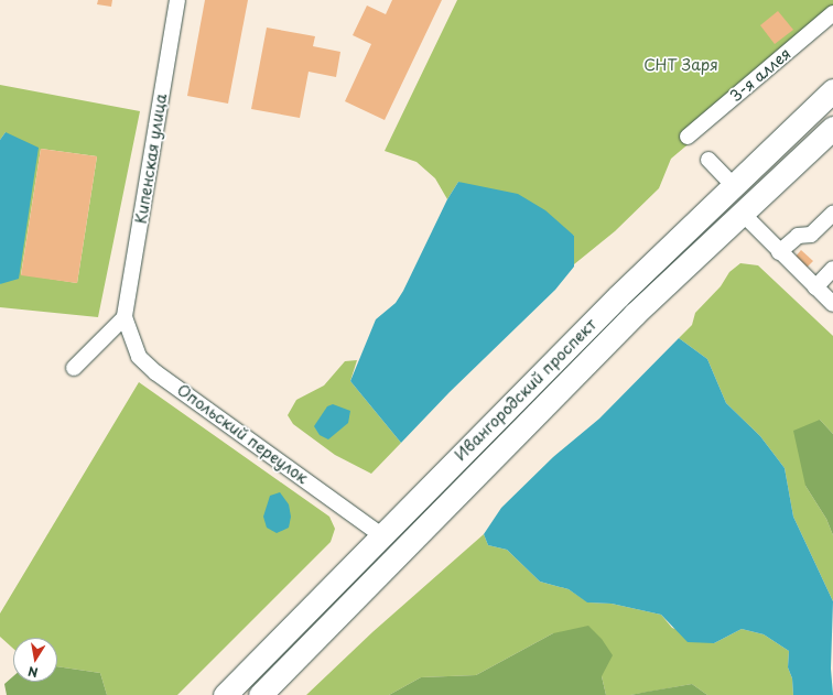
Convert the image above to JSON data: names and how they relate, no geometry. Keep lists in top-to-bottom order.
{
  "streets": {
    "highway": ["Ивангородский проспект"],
    "street": ["3-я аллея", "Кипенская улица", "Опольский переулок"]
  },
  "crossings": [
    ["Кипенская улица", "Опольский переулок"],
    ["Ивангородский проспект", "Опольский переулок"]
  ],
  "parks": ["СНТ Заря"],
  "north": "bottom"
}
